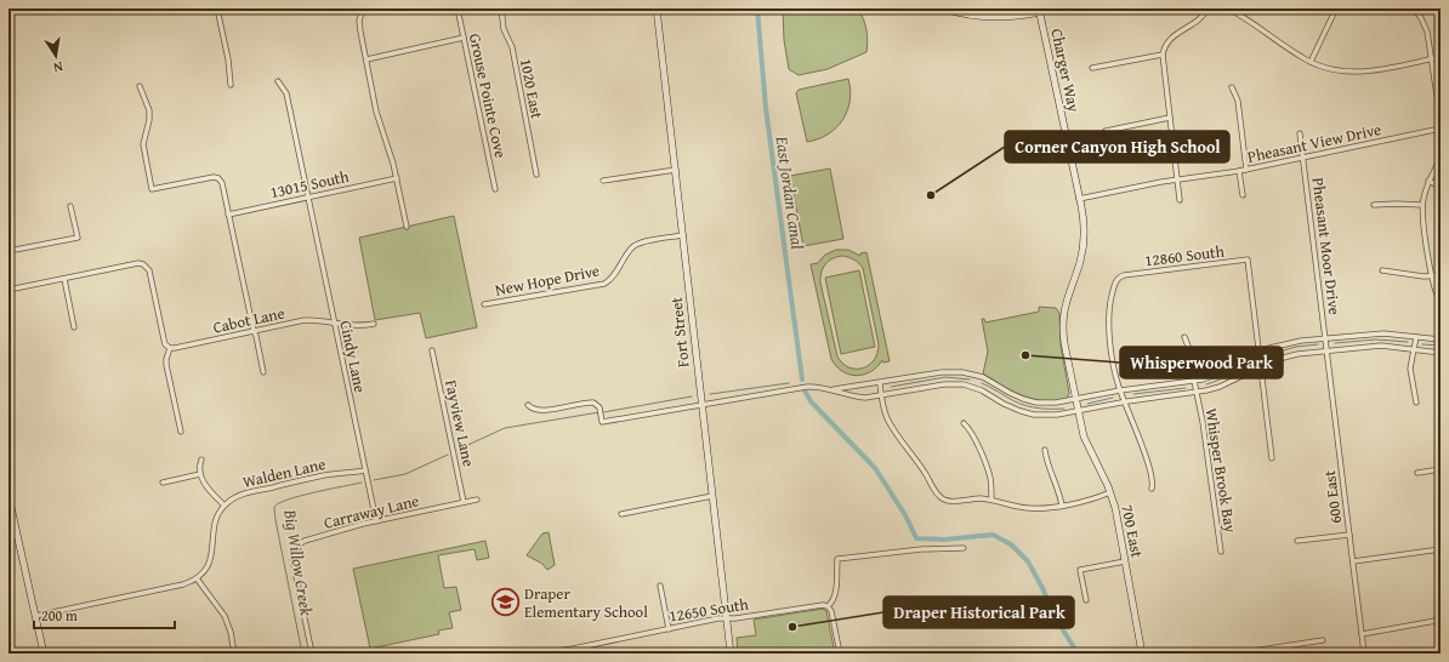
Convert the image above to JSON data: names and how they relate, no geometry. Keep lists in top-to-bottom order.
{
  "streets": {
    "street": [
      "Charger Way",
      "1020 East",
      "Grouse Pointe Cove",
      "Pheasant View Drive",
      "13015 South",
      "Pheasant Moor Drive",
      "12860 South",
      "New Hope Drive",
      "Cabot Lane",
      "Fort Street",
      "Cindy Lane",
      "Fayview Lane",
      "Whisper Brook Bay",
      "Walden Lane",
      "600 East",
      "Carraway Lane",
      "700 East",
      "12650 South"
    ]
  },
  "crossings": [
    ["Charger Way", "Pheasant View Drive"],
    ["Charger Way", "700 East"],
    ["Pheasant View Drive", "Pheasant Moor Drive"],
    ["13015 South", "Cindy Lane"],
    ["Pheasant Moor Drive", "600 East"],
    ["New Hope Drive", "Fort Street"],
    ["Cabot Lane", "Cindy Lane"],
    ["Fort Street", "12650 South"],
    ["Cindy Lane", "Walden Lane"],
    ["Cindy Lane", "Carraway Lane"],
    ["Fayview Lane", "Carraway Lane"]
  ],
  "water": ["East Jordan Canal", "Big Willow Creek"],
  "places": {
    "other": ["Corner Canyon High School", "Whisperwood Park", "Draper Historical Park"],
    "school or university": ["Draper Elementary School"]
  },
  "scale_bar": "200 m",
  "north": "bottom"
}
